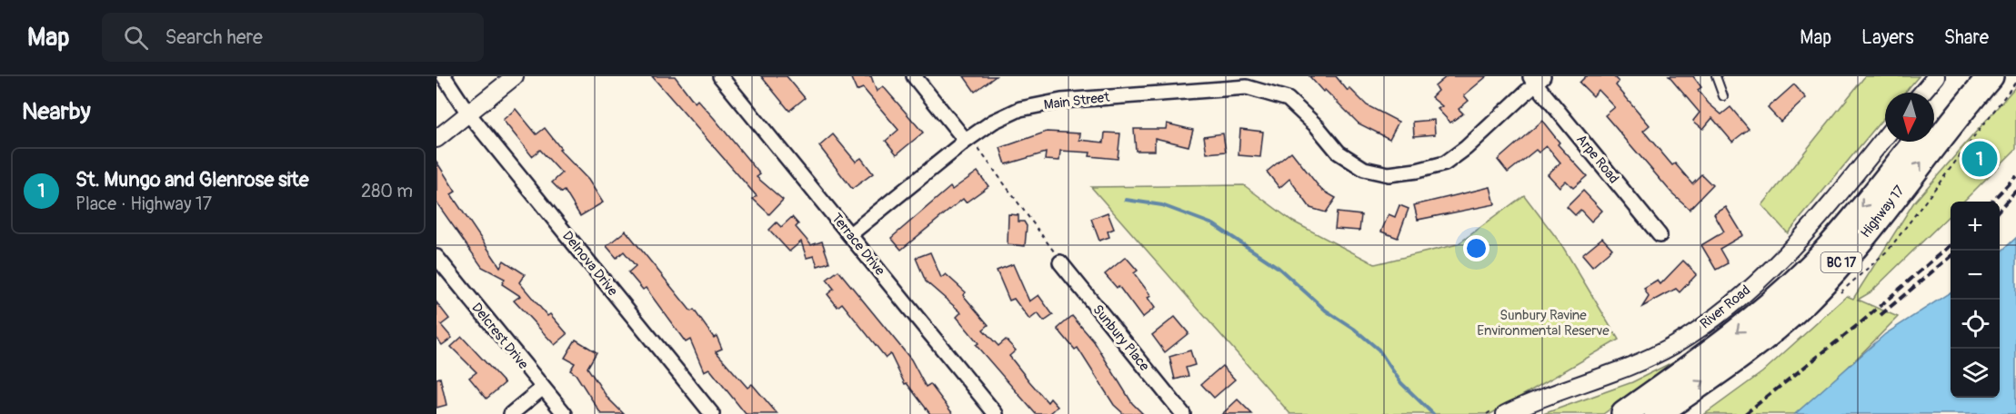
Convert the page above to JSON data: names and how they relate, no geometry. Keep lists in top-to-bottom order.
{
  "streets": {
    "highway": ["Highway 17", "BC 17"],
    "street": [
      "Main Street",
      "Arpe Road",
      "Terrace Drive",
      "Delnova Drive",
      "River Road",
      "Delcrest Drive",
      "Sunbury Place"
    ]
  },
  "crossings": [
    ["Main Street", "Arpe Road"],
    ["Main Street", "Terrace Drive"]
  ],
  "parks": ["Sunbury Ravine Environmental Reserve"],
  "north": "bottom",
  "page": {
    "header": "Map",
    "search": "Search here",
    "nav": ["Map", "Layers", "Share"],
    "heading": "Nearby",
    "pins": "1",
    "list": [
      {
        "mark": "1",
        "name": "St. Mungo and Glenrose site",
        "note": "Place · Highway 17",
        "value": "280 m"
      }
    ],
    "map_buttons": ["+", "−"]
  }
}
